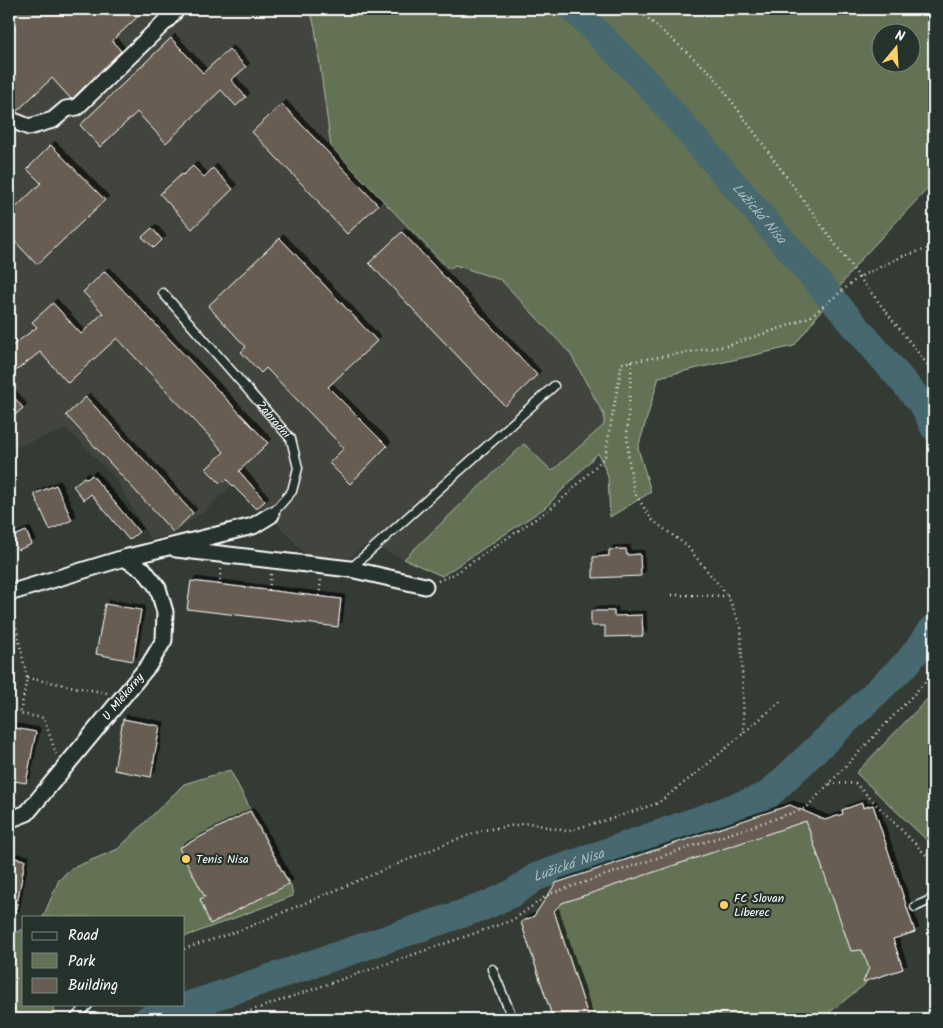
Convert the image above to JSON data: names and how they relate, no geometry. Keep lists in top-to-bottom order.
{
  "streets": {
    "street": ["Zahradní", "U Mlékárny"]
  },
  "crossings": [
    ["Zahradní", "U Mlékárny"]
  ],
  "water": ["Lužická Nisa"],
  "places": ["Tenis Nisa", "FC Slovan Liberec"],
  "legend": ["Road", "Park", "Building"],
  "north": "top"
}
